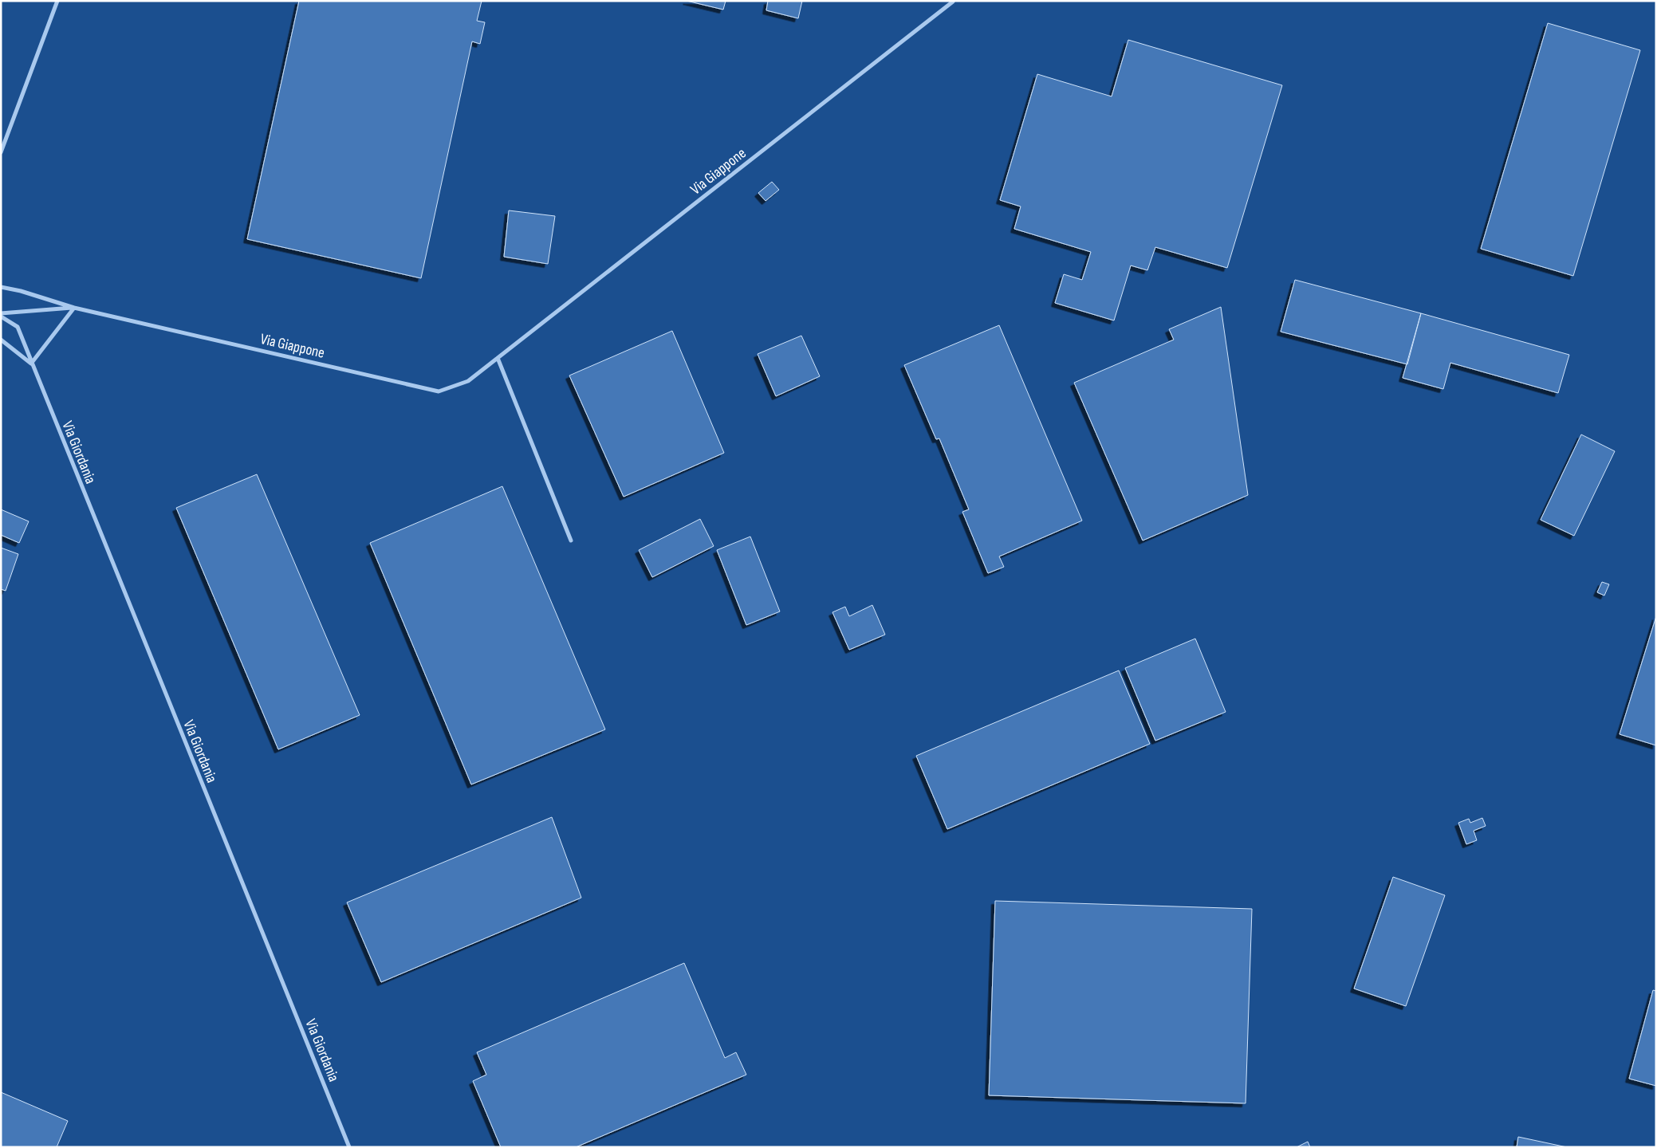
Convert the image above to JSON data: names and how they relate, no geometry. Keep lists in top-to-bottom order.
{
  "streets": {
    "street": ["Via Giappone", "Via Giordania"]
  }
}
